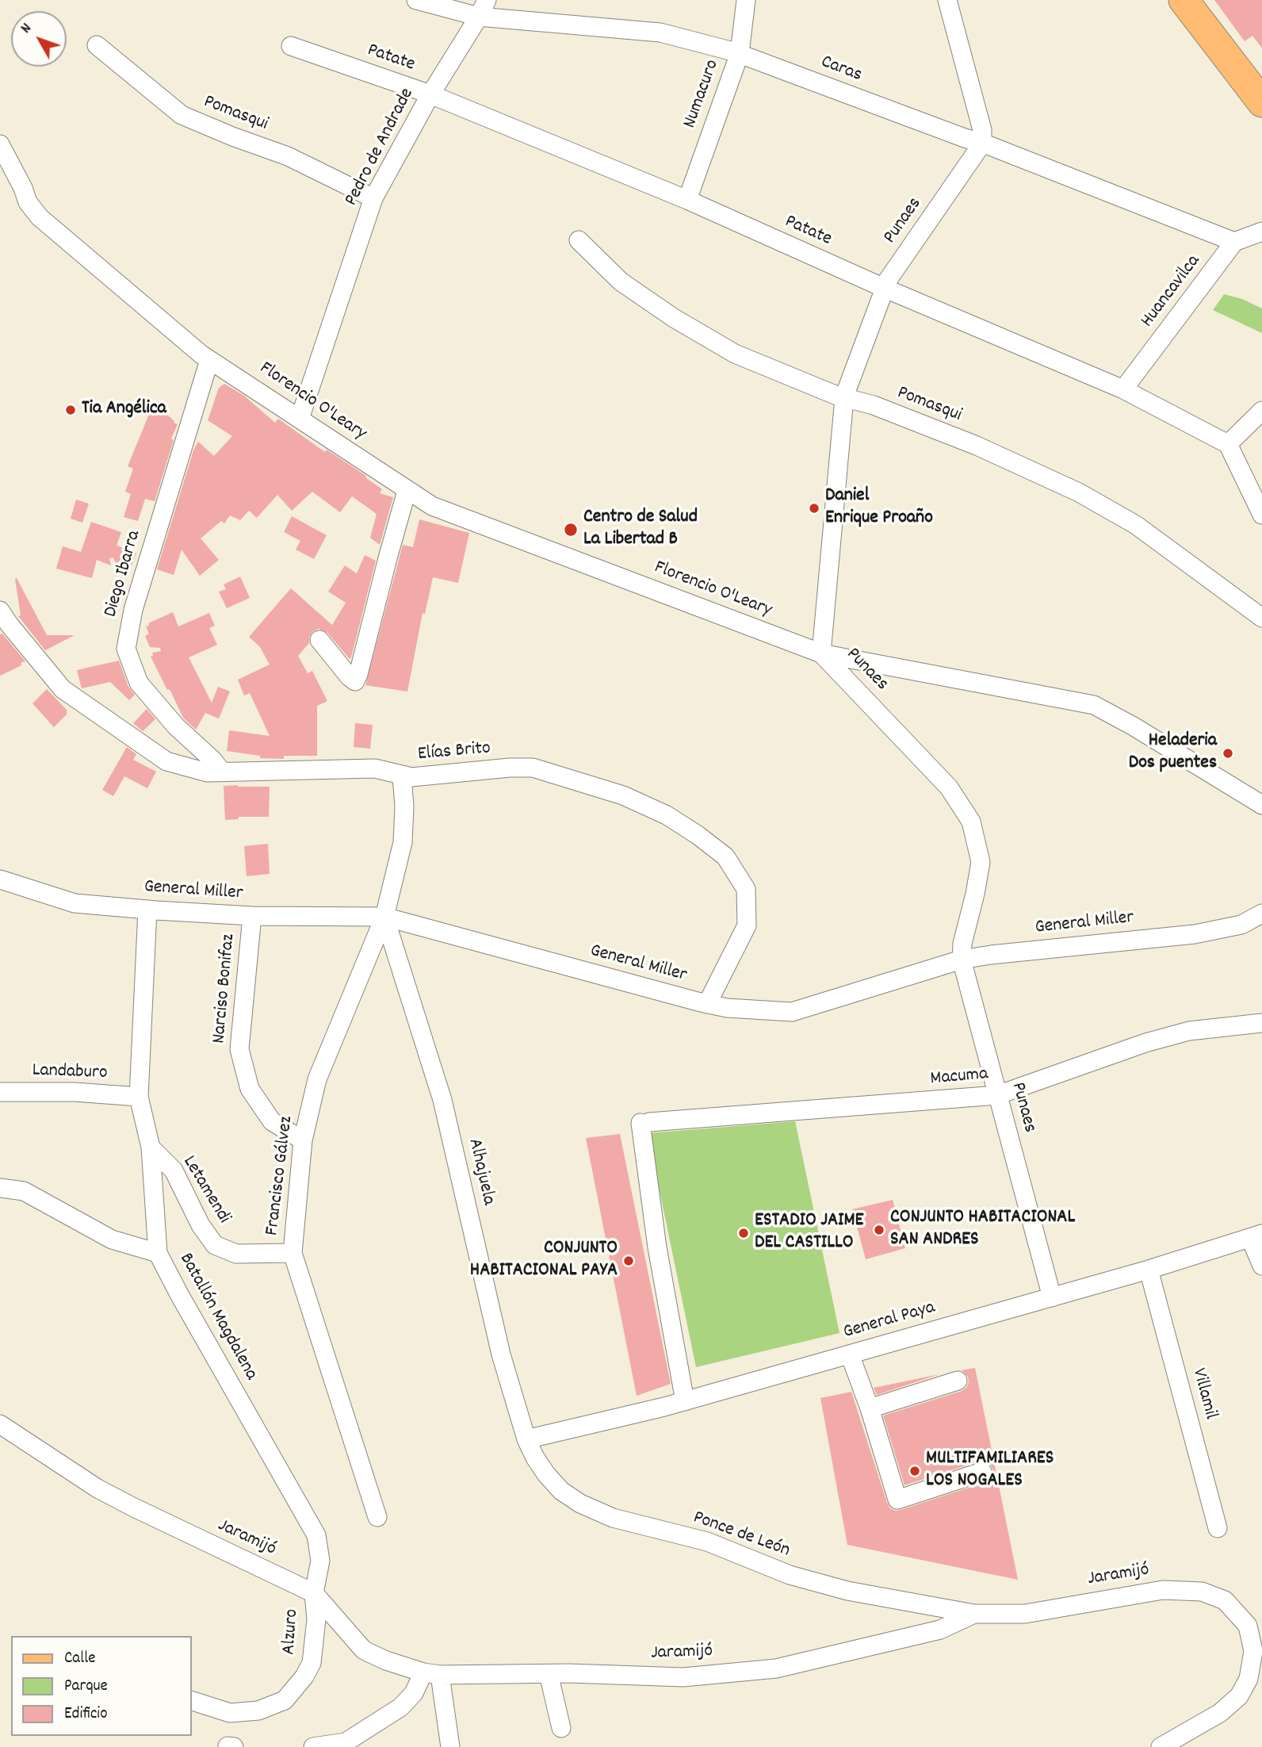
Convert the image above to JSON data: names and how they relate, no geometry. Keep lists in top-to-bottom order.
{
  "streets": {
    "street": [
      "Patate",
      "Caras",
      "Numacuro",
      "Pomasqui",
      "Pedro de Andrade",
      "Punaes",
      "Huancavilca",
      "Florencio O'Leary",
      "Diego Ibarra",
      "Elías Brito",
      "General Miller",
      "Narciso Bonifaz",
      "Landaburo",
      "Macuma",
      "Alhajuela",
      "Francisco Gálvez",
      "Letamendi",
      "Batallón Magdalena",
      "General Paya",
      "Villamil",
      "Ponce de León",
      "Jaramijó",
      "Alzuro"
    ]
  },
  "crossings": [
    ["Patate", "Numacuro"],
    ["Patate", "Pedro de Andrade"],
    ["Patate", "Punaes"],
    ["Patate", "Huancavilca"],
    ["Caras", "Numacuro"],
    ["Caras", "Pedro de Andrade"],
    ["Caras", "Punaes"],
    ["Caras", "Huancavilca"],
    ["Pomasqui", "Pedro de Andrade"],
    ["Pomasqui", "Punaes"],
    ["Pedro de Andrade", "Florencio O'Leary"],
    ["Punaes", "Florencio O'Leary"],
    ["Punaes", "General Miller"],
    ["Punaes", "Macuma"],
    ["Punaes", "General Paya"],
    ["Florencio O'Leary", "Diego Ibarra"],
    ["Diego Ibarra", "Elías Brito"],
    ["Elías Brito", "General Miller"],
    ["Elías Brito", "Francisco Gálvez"],
    ["General Miller", "Narciso Bonifaz"],
    ["General Miller", "Alhajuela"],
    ["General Miller", "Francisco Gálvez"],
    ["General Miller", "Batallón Magdalena"],
    ["Narciso Bonifaz", "Francisco Gálvez"],
    ["Landaburo", "Batallón Magdalena"],
    ["Macuma", "General Paya"],
    ["Alhajuela", "Francisco Gálvez"],
    ["Alhajuela", "General Paya"],
    ["Alhajuela", "Ponce de León"],
    ["Francisco Gálvez", "Letamendi"],
    ["Letamendi", "Batallón Magdalena"],
    ["Batallón Magdalena", "Jaramijó"],
    ["Batallón Magdalena", "Alzuro"],
    ["General Paya", "Villamil"],
    ["General Paya", "Ponce de León"],
    ["Ponce de León", "Jaramijó"],
    ["Jaramijó", "Alzuro"]
  ],
  "places": [
    "Tia Angélica",
    "Daniel Enrique Proaño",
    "Centro de Salud La Libertad B",
    "Heladeria Dos puentes",
    "CONJUNTO HABITACIONAL SAN ANDRES",
    "ESTADIO JAIME DEL CASTILLO",
    "CONJUNTO HABITACIONAL PAYA",
    "MULTIFAMILIARES LOS NOGALES"
  ],
  "legend": ["Calle", "Parque", "Edificio"],
  "north": "top left"
}
